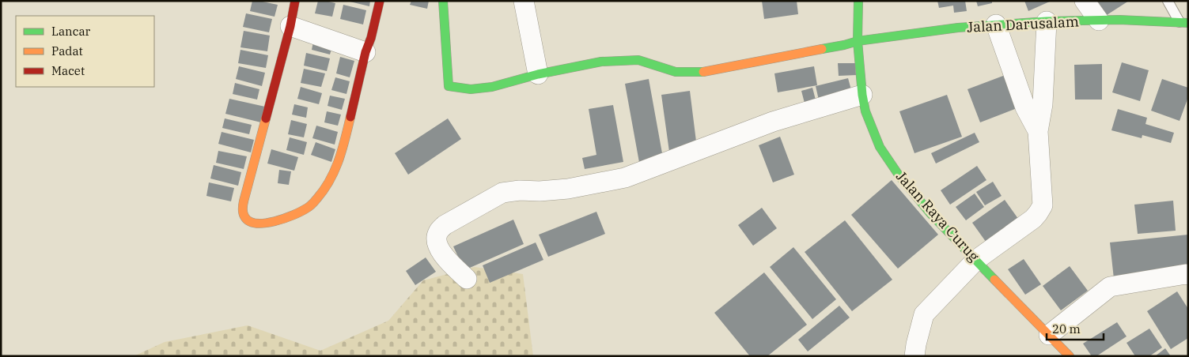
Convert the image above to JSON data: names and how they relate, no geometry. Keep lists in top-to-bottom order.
{
  "streets": {
    "street": ["Jalan Darusalam", "Jalan Raya Curug"]
  },
  "crossings": [
    ["Jalan Darusalam", "Jalan Raya Curug"]
  ],
  "legend": ["Lancar", "Padat", "Macet"],
  "scale_bar": "20 m"
}
